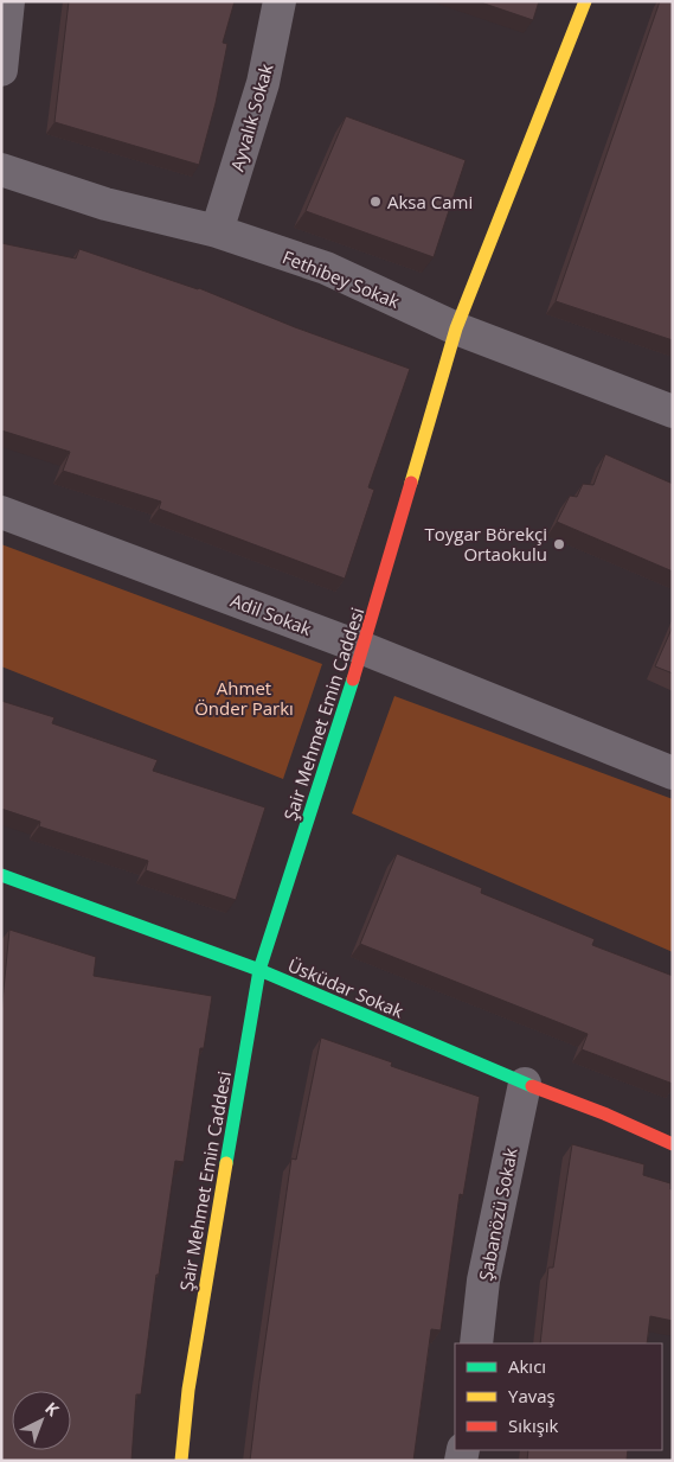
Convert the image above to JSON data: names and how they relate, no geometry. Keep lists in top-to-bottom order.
{
  "streets": {
    "street": [
      "Ayvalık Sokak",
      "Fethibey Sokak",
      "Adil Sokak",
      "Şair Mehmet Emin Caddesi",
      "Üsküdar Sokak",
      "Şabanözü Sokak"
    ]
  },
  "crossings": [
    ["Ayvalık Sokak", "Fethibey Sokak"],
    ["Fethibey Sokak", "Şair Mehmet Emin Caddesi"],
    ["Adil Sokak", "Şair Mehmet Emin Caddesi"],
    ["Şair Mehmet Emin Caddesi", "Üsküdar Sokak"],
    ["Üsküdar Sokak", "Şabanözü Sokak"]
  ],
  "parks": ["Ahmet Önder Parkı"],
  "places": ["Aksa Cami", "Toygar Börekçi Ortaokulu"],
  "legend": ["Akıcı", "Yavaş", "Sıkışık"],
  "north": "top right"
}
